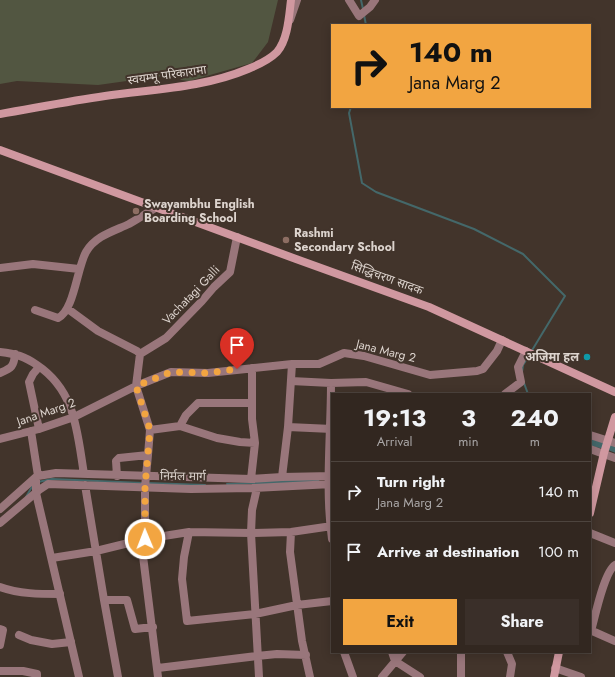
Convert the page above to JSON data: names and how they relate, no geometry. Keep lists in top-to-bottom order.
{
  "streets": {
    "main road": ["स्वयम्भू परिकारामा", "सिद्धिचरण सादक"],
    "street": ["Vachatagi Galli", "Jana Marg 2", "निर्मल मार्ग"]
  },
  "crossings": [
    ["सिद्धिचरण सादक", "Vachatagi Galli"],
    ["सिद्धिचरण सादक", "Jana Marg 2"]
  ],
  "places": ["Swayambhu English Boarding School", "Rashmi Secondary School", "अजिमा हल"],
  "page": {
    "turn": ["140 m", "Jana Marg 2"],
    "eta": [
      "19:13",
      "Arrival",
      "3",
      "min",
      "240",
      "m"
    ],
    "list": [
      {
        "name": "Turn right",
        "note": "Jana Marg 2",
        "value": "140 m"
      },
      {
        "name": "Arrive at destination",
        "value": "100 m"
      }
    ],
    "buttons": ["Exit", "Share"]
  }
}
